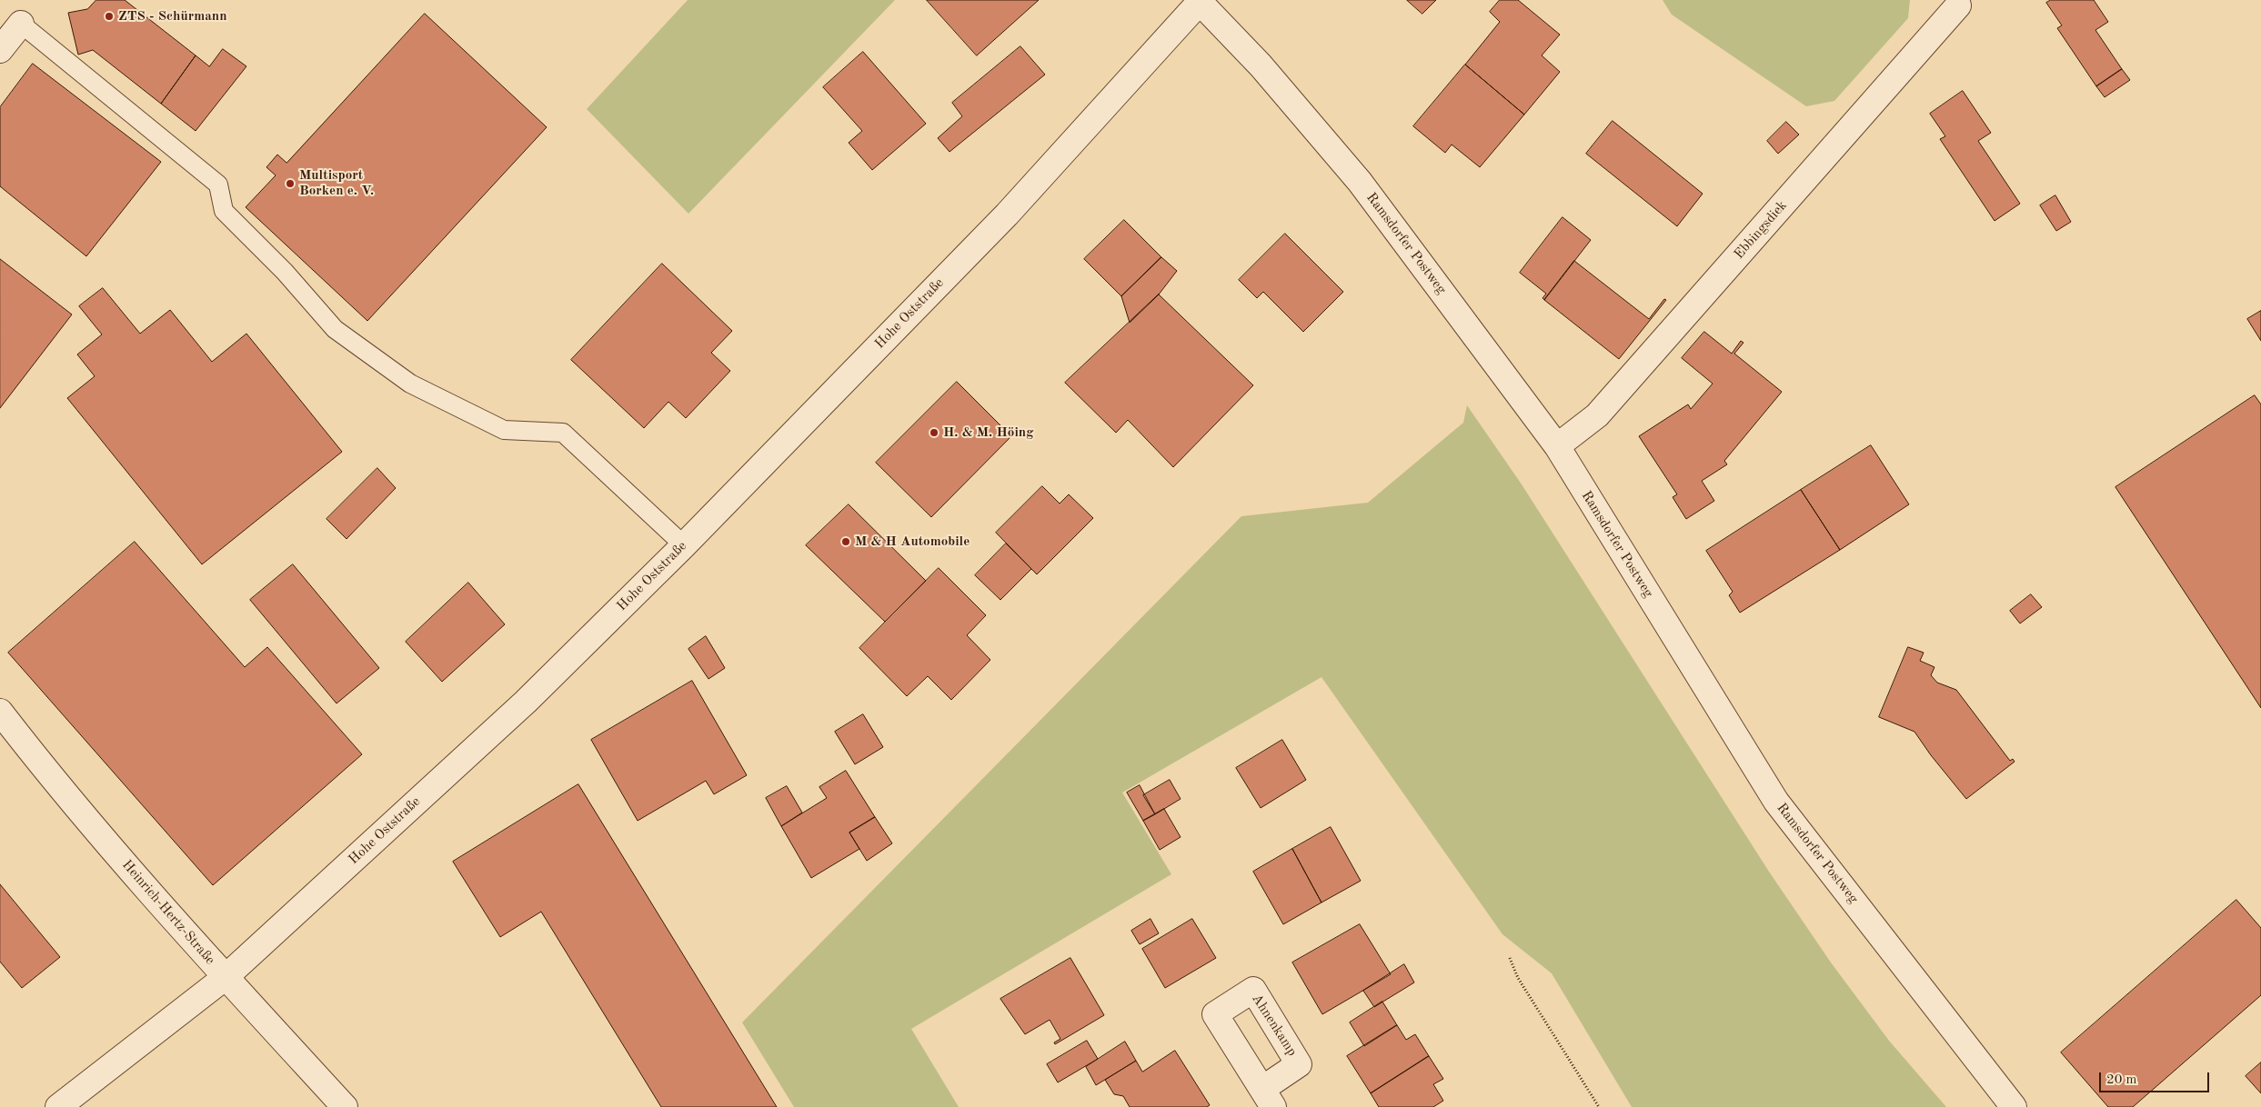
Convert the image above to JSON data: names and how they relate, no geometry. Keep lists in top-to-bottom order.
{
  "streets": {
    "street": [
      "Ebbingsdiek",
      "Ramsdorfer Postweg",
      "Hohe Oststraße",
      "Heinrich-Hertz-Straße"
    ]
  },
  "crossings": [
    ["Ebbingsdiek", "Ramsdorfer Postweg"],
    ["Ramsdorfer Postweg", "Hohe Oststraße"],
    ["Hohe Oststraße", "Heinrich-Hertz-Straße"]
  ],
  "places": [
    "ZTS - Schürmann",
    "Multisport Borken e. V.",
    "H. & M. Höing",
    "M & H Automobile"
  ],
  "scale_bar": "20 m"
}
